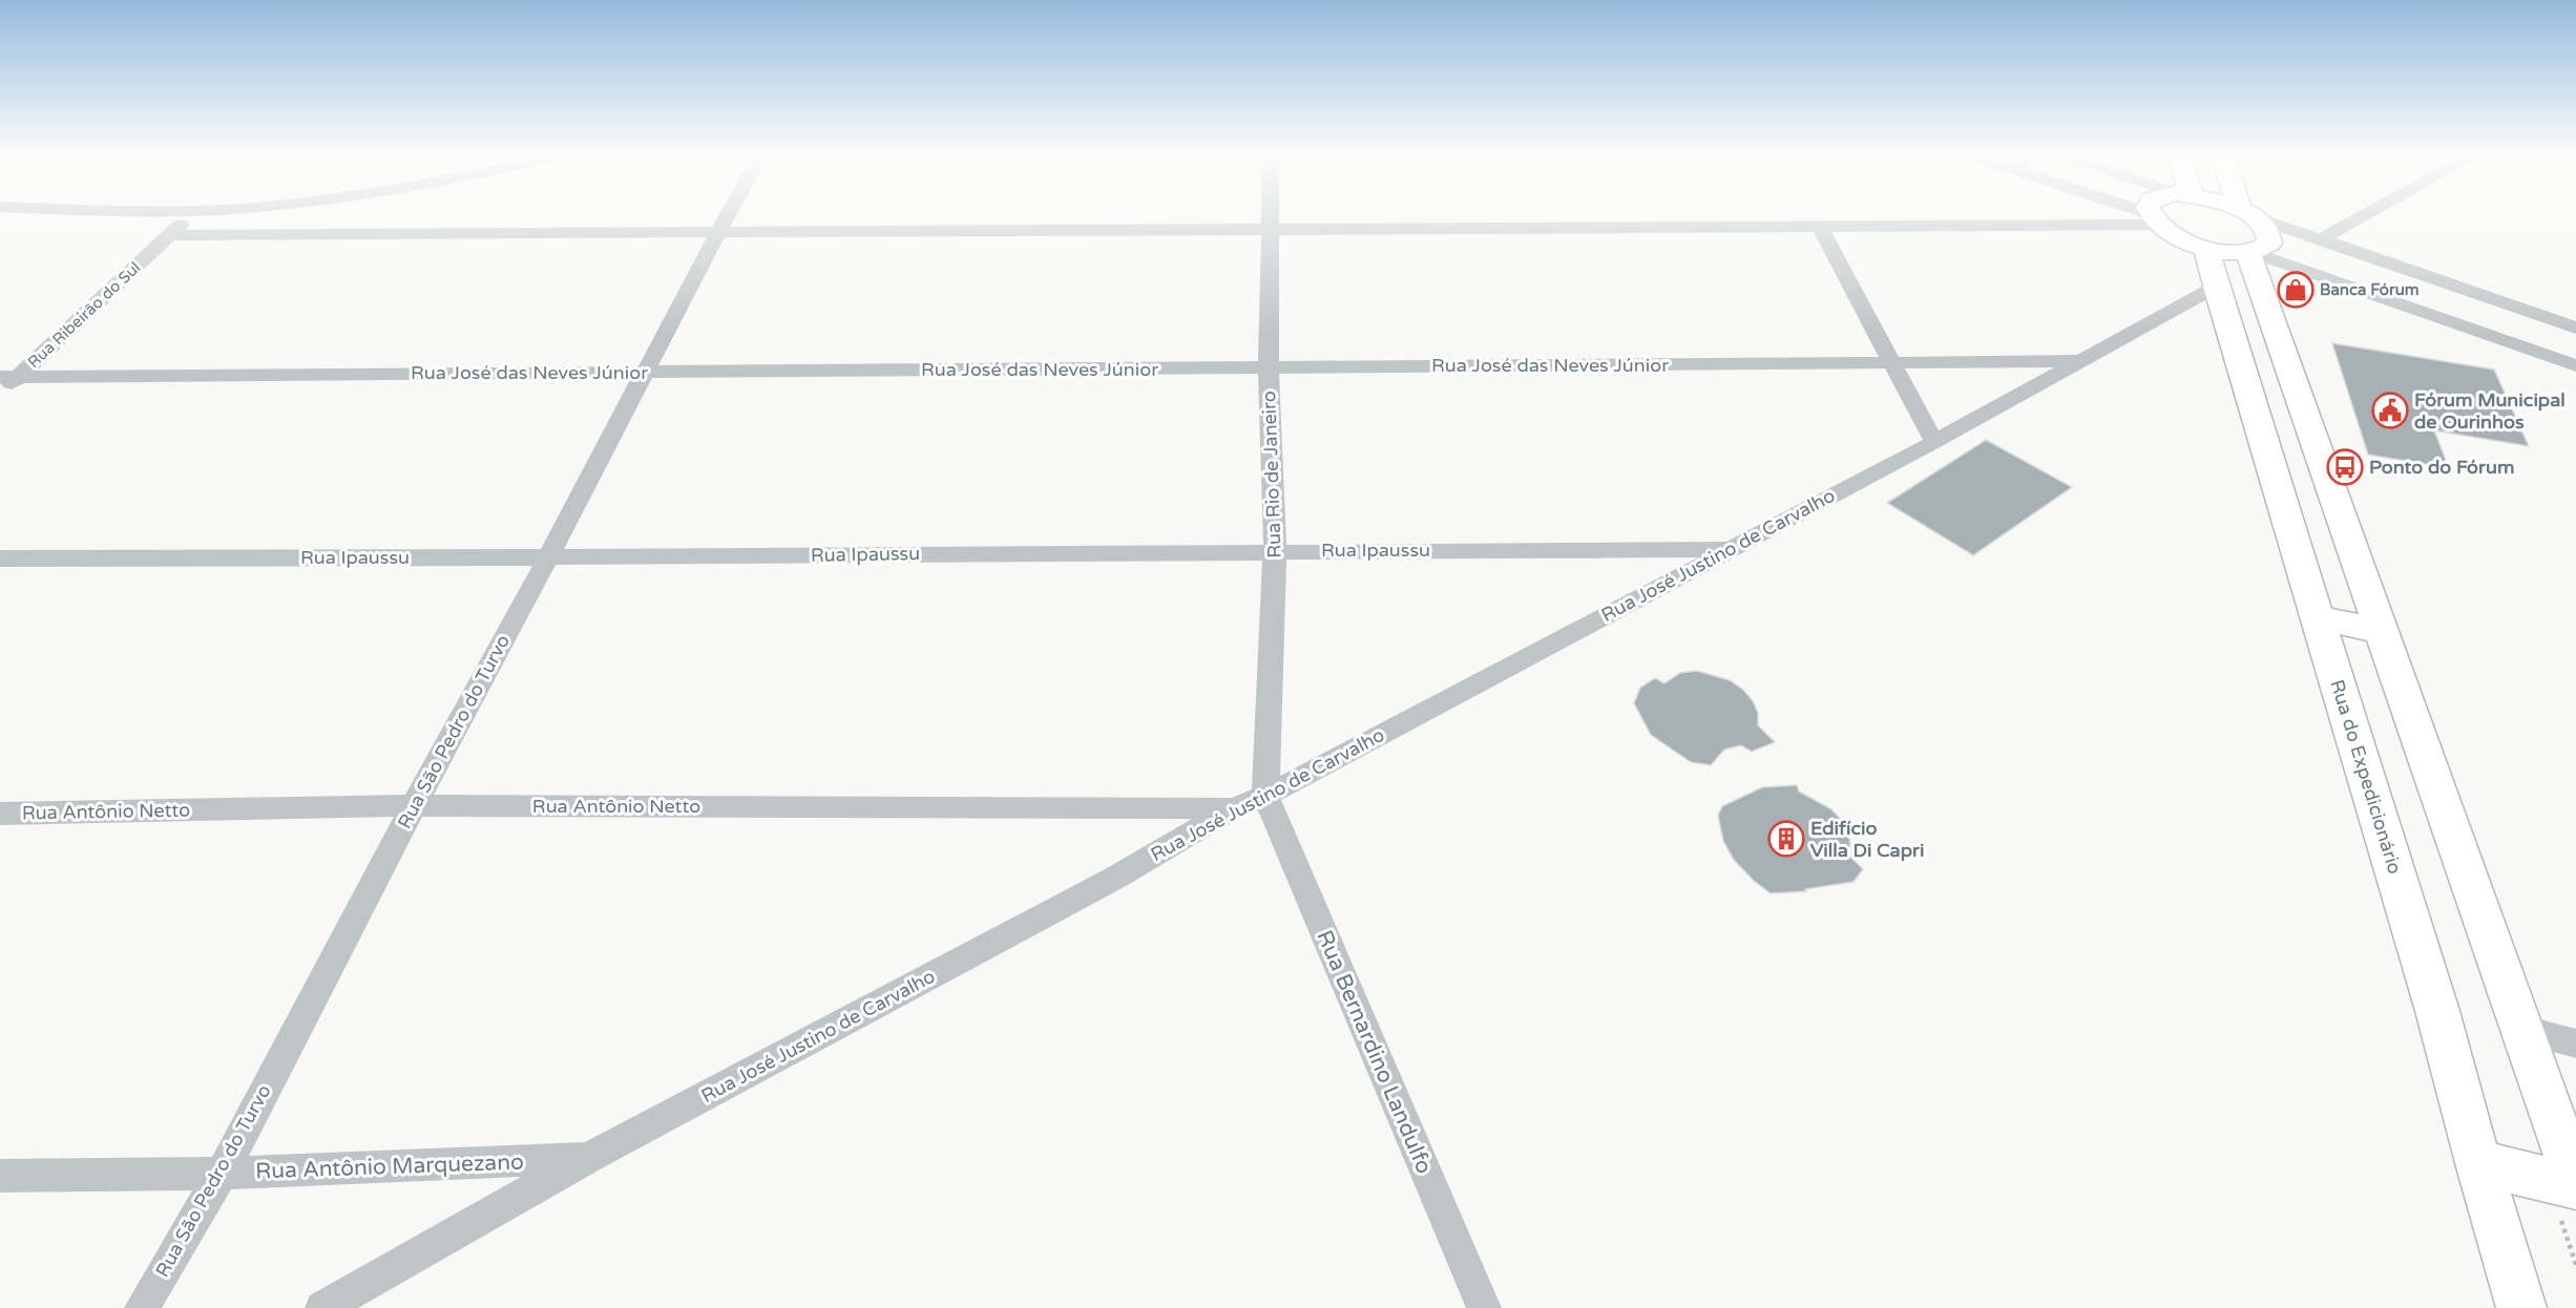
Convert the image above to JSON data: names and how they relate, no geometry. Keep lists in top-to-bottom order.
{
  "streets": {
    "main road": ["Rua do Expedicionário"],
    "street": [
      "Rua Ribeirão do Sul",
      "Rua José das Neves Júnior",
      "Rua Rio de Janeiro",
      "Rua Ipaussu",
      "Rua José Justino de Carvalho",
      "Rua São Pedro do Turvo",
      "Rua Antônio Netto",
      "Rua Bernardino Landulfo",
      "Rua Antônio Marquezano"
    ]
  },
  "crossings": [
    ["Rua Ribeirão do Sul", "Rua José das Neves Júnior"],
    ["Rua José das Neves Júnior", "Rua Rio de Janeiro"],
    ["Rua José das Neves Júnior", "Rua José Justino de Carvalho"],
    ["Rua José das Neves Júnior", "Rua São Pedro do Turvo"],
    ["Rua Rio de Janeiro", "Rua Ipaussu"],
    ["Rua Rio de Janeiro", "Rua José Justino de Carvalho"],
    ["Rua Rio de Janeiro", "Rua Bernardino Landulfo"],
    ["Rua Ipaussu", "Rua José Justino de Carvalho"],
    ["Rua Ipaussu", "Rua São Pedro do Turvo"],
    ["Rua José Justino de Carvalho", "Rua do Expedicionário"],
    ["Rua José Justino de Carvalho", "Rua Antônio Netto"],
    ["Rua José Justino de Carvalho", "Rua Bernardino Landulfo"],
    ["Rua José Justino de Carvalho", "Rua Antônio Marquezano"],
    ["Rua São Pedro do Turvo", "Rua Antônio Netto"],
    ["Rua São Pedro do Turvo", "Rua Antônio Marquezano"]
  ],
  "places": {
    "shop": ["Banca Fórum"],
    "public building": ["Fórum Municipal de Ourinhos"],
    "bus stop": ["Ponto do Fórum"],
    "building": ["Edifício Villa Di Capri"]
  }
}
